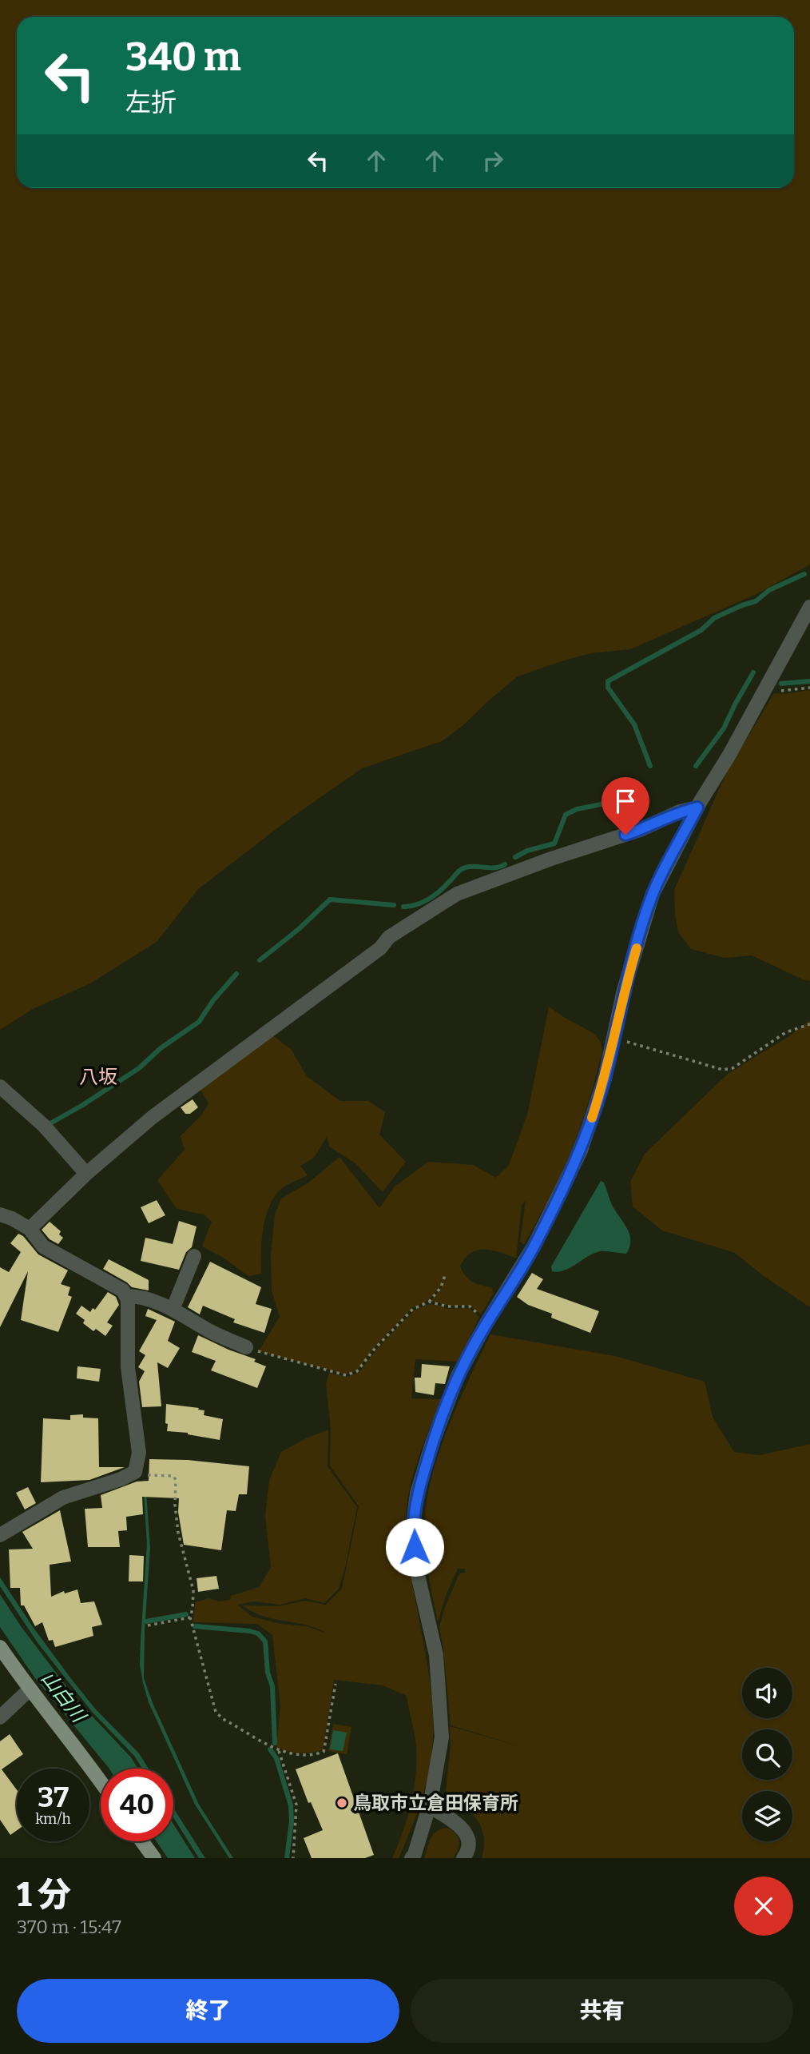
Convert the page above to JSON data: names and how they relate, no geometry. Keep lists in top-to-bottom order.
{
  "districts": ["八坂"],
  "water": ["山白川"],
  "places": ["鳥取市立倉田保育所"],
  "page": {
    "turn": ["340 m", "左折"],
    "speed": "37 km/h",
    "limit": "40",
    "heading": ["1 分", "370 m · 15:47"],
    "buttons": ["終了", "共有"]
  }
}
